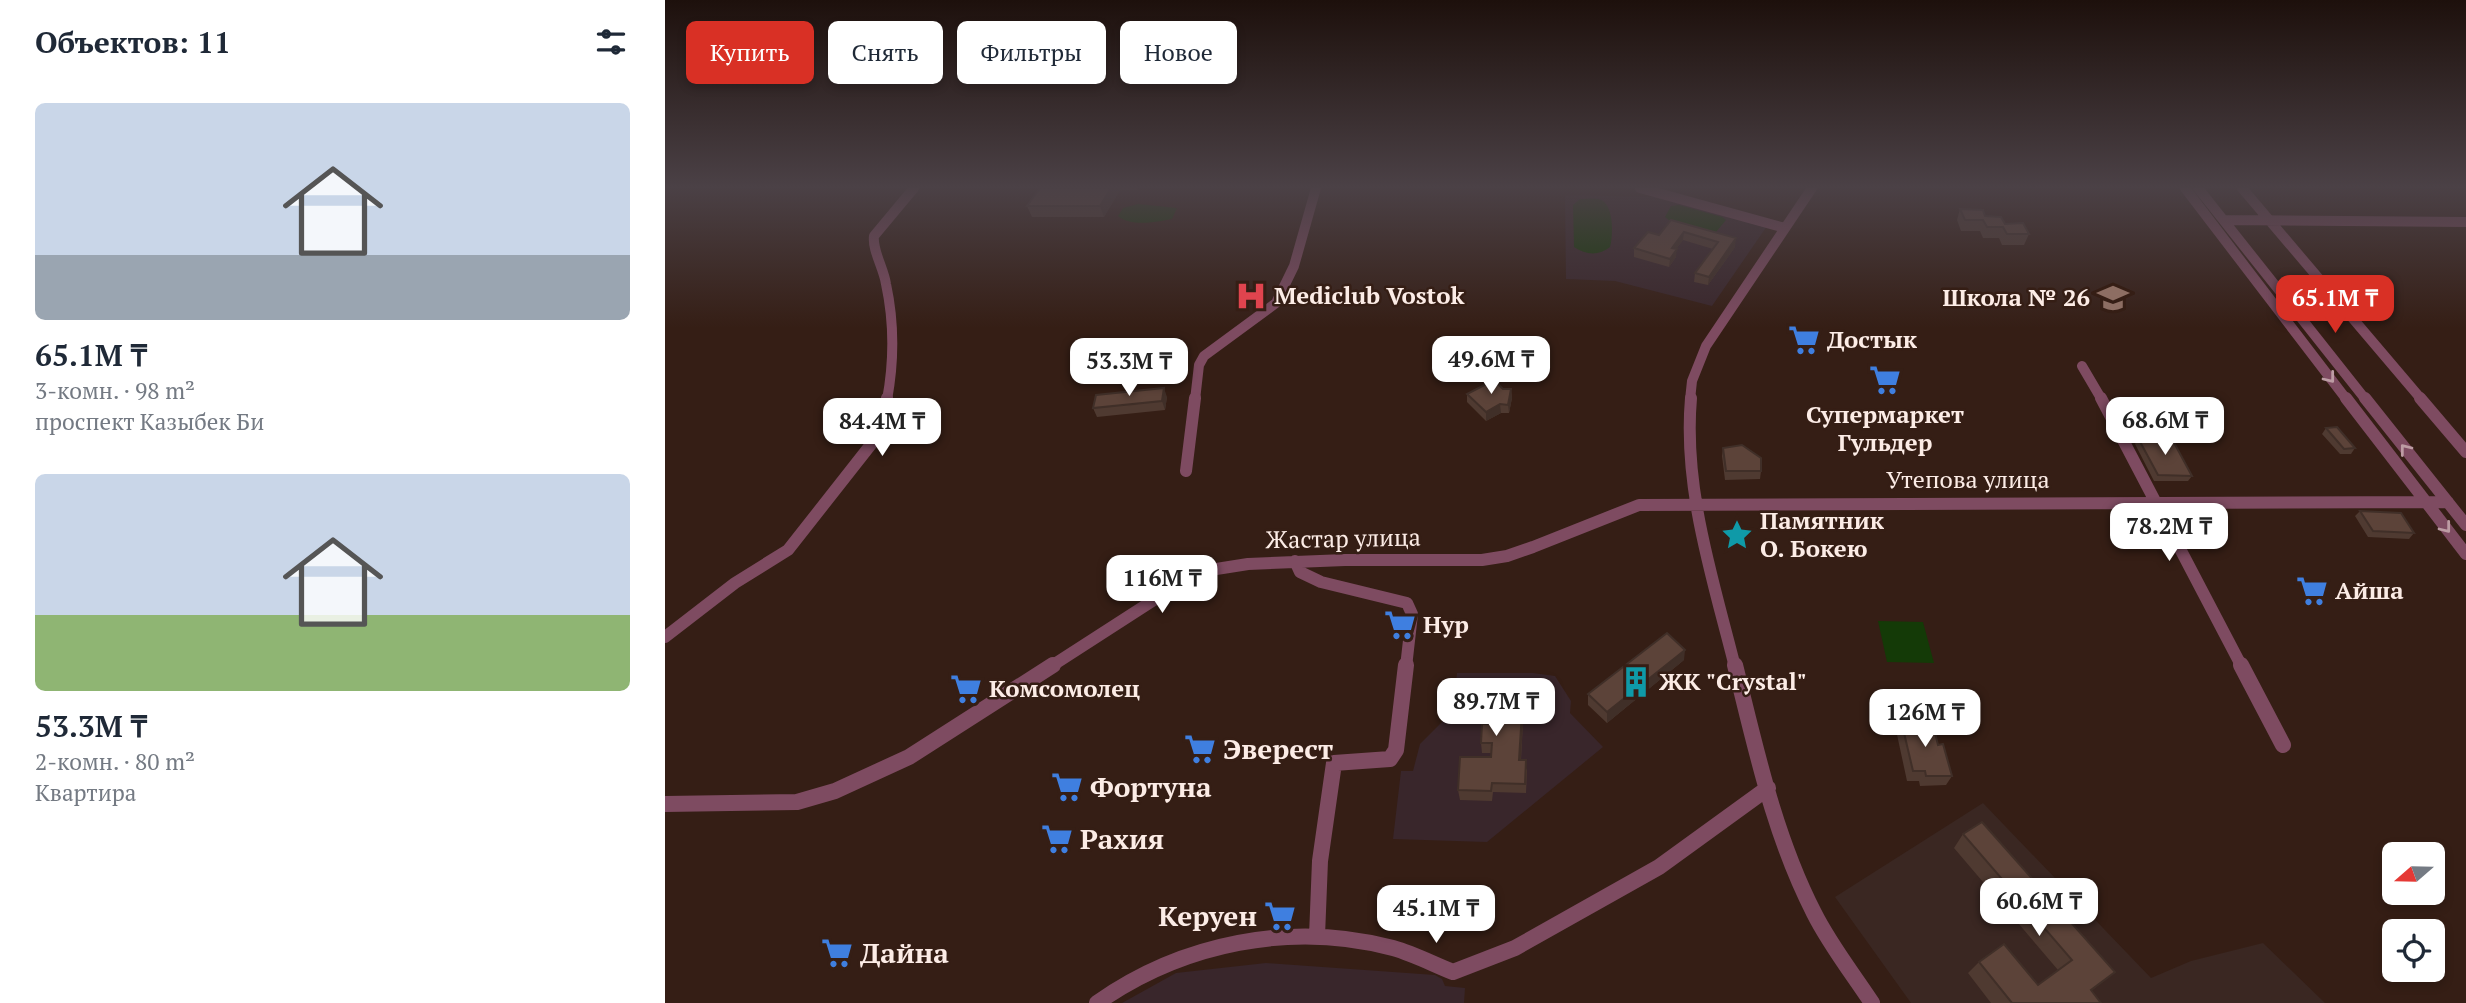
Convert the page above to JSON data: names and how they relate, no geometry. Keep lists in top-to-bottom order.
{
  "streets": {
    "street": ["Утепова улица", "Жастар улица"]
  },
  "crossings": [
    ["Утепова улица", "Жастар улица"]
  ],
  "places": {
    "hospital": ["Mediclub Vostok"],
    "school or university": ["Школа № 26"],
    "supermarket": [
      "Достык",
      "Супермаркет Гульдер",
      "Айша",
      "Нур",
      "Комсомолец",
      "Эверест",
      "Фортуна",
      "Рахия",
      "Керуен",
      "Дайна"
    ],
    "place": ["Памятник О. Бокею"],
    "building": ["ЖК \"Crystal\""]
  },
  "north": "left",
  "page": {
    "heading": "Объектов: 11",
    "chip": [
      "Купить",
      "Снять",
      "Фильтры",
      "Новое"
    ],
    "list": [
      {
        "name": "65.1M ₸",
        "note": "3-комн. · 98 m² · проспект Казыбек Би"
      },
      {
        "name": "53.3M ₸",
        "note": "2-комн. · 80 m² · Квартира"
      }
    ],
    "price": [
      "65.1M ₸",
      "49.6M ₸",
      "53.3M ₸",
      "68.6M ₸",
      "84.4M ₸",
      "78.2M ₸",
      "116M ₸",
      "89.7M ₸",
      "126M ₸",
      "60.6M ₸",
      "45.1M ₸"
    ]
  }
}
